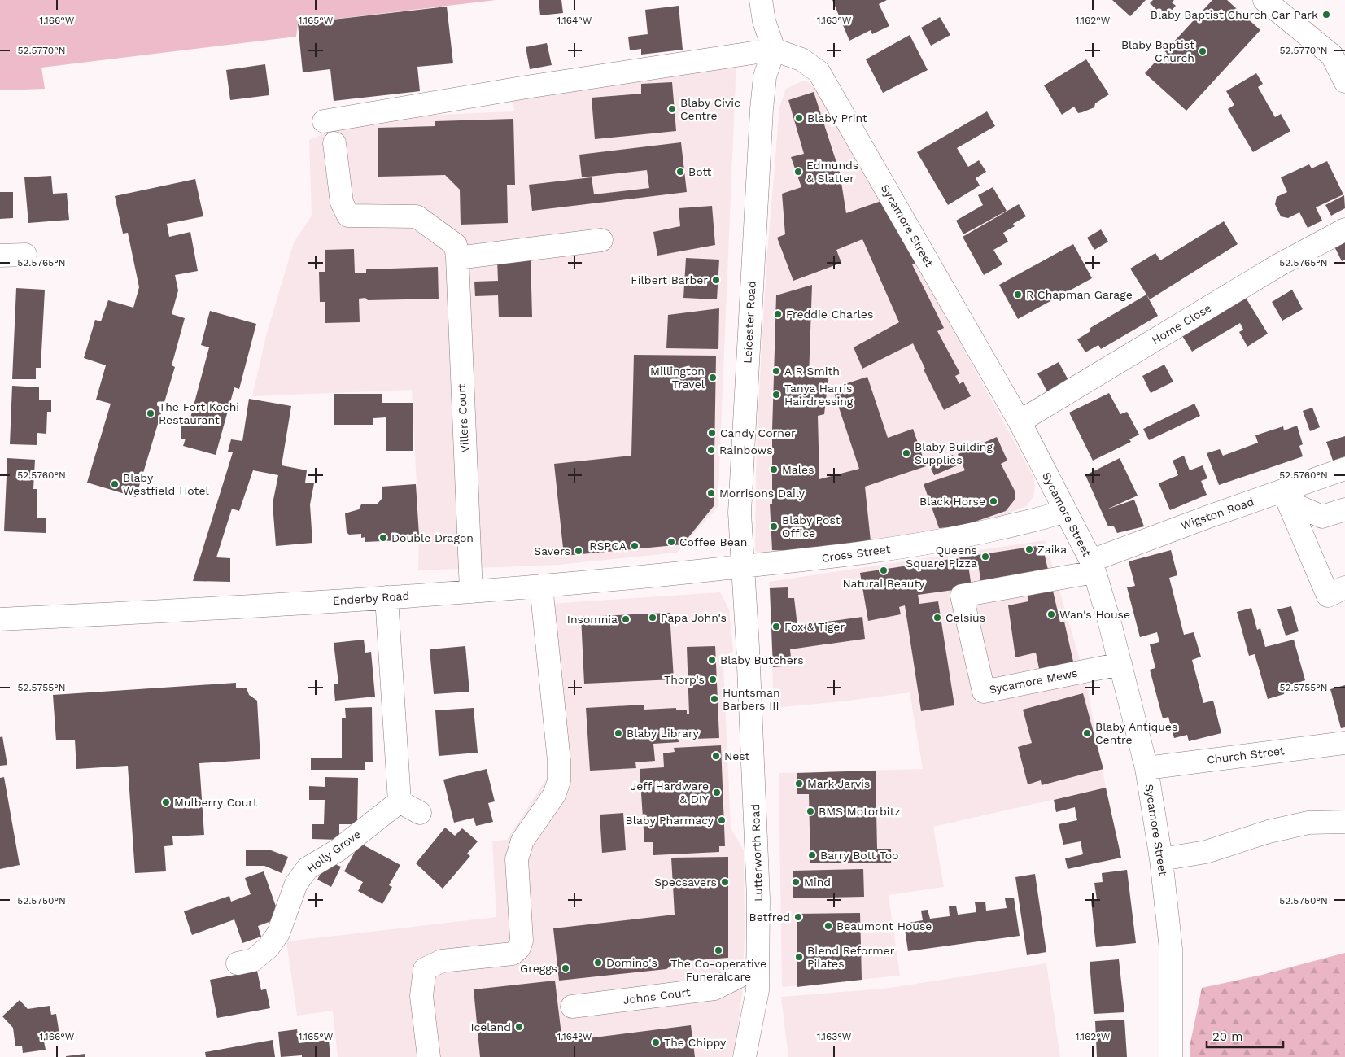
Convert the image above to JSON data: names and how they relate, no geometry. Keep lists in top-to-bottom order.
{
  "streets": {
    "street": [
      "Sycamore Street",
      "Leicester Road",
      "Home Close",
      "Villers Court",
      "Wigston Road",
      "Cross Street",
      "Enderby Road",
      "Sycamore Mews",
      "Church Street",
      "Holly Grove",
      "Lutterworth Road",
      "Johns Court"
    ]
  },
  "crossings": [
    ["Sycamore Street", "Leicester Road"],
    ["Sycamore Street", "Home Close"],
    ["Sycamore Street", "Wigston Road"],
    ["Sycamore Street", "Cross Street"],
    ["Sycamore Street", "Sycamore Mews"],
    ["Sycamore Street", "Church Street"],
    ["Leicester Road", "Cross Street"],
    ["Leicester Road", "Enderby Road"],
    ["Leicester Road", "Lutterworth Road"],
    ["Villers Court", "Enderby Road"],
    ["Wigston Road", "Sycamore Mews"],
    ["Cross Street", "Enderby Road"]
  ],
  "places": [
    "Blaby Baptist Church Car Park",
    "Blaby Baptist Church",
    "Blaby Civic Centre",
    "Blaby Print",
    "Bott",
    "Edmunds & Slatter",
    "Filbert Barber",
    "R Chapman Garage",
    "Freddie Charles",
    "A R Smith",
    "Millington Travel",
    "Tanya Harris Hairdressing",
    "The Fort Kochi Restaurant",
    "Candy Corner",
    "Rainbows",
    "Blaby Building Supplies",
    "Males",
    "Blaby Westfield Hotel",
    "Morrisons Daily",
    "Black Horse",
    "Blaby Post Office",
    "Double Dragon",
    "Coffee Bean",
    "RSPCA",
    "Zaika",
    "Savers",
    "Queens Square Pizza",
    "Natural Beauty",
    "Wan's House",
    "Papa John's",
    "Celsius",
    "Insomnia",
    "Fox & Tiger",
    "Blaby Butchers",
    "Thorp's",
    "Huntsman Barbers III",
    "Blaby Library",
    "Blaby Antiques Centre",
    "Nest",
    "Mark Jarvis",
    "Jeff Hardware & DIY",
    "Mulberry Court",
    "BMS Motorbitz",
    "Blaby Pharmacy",
    "Barry Bott Too",
    "Specsavers",
    "Mind",
    "Betfred",
    "Beaumont House",
    "The Co-operative Funeralcare",
    "Blend Reformer Pilates",
    "Domino's",
    "Greggs",
    "Iceland",
    "The Chippy"
  ],
  "scale_bar": "20 m",
  "coordinates": [
    "1.166°W",
    "1.165°W",
    "1.164°W",
    "1.163°W",
    "1.162°W",
    "52.5770°N",
    "52.5765°N",
    "52.5760°N",
    "52.5755°N",
    "52.5750°N"
  ]
}
